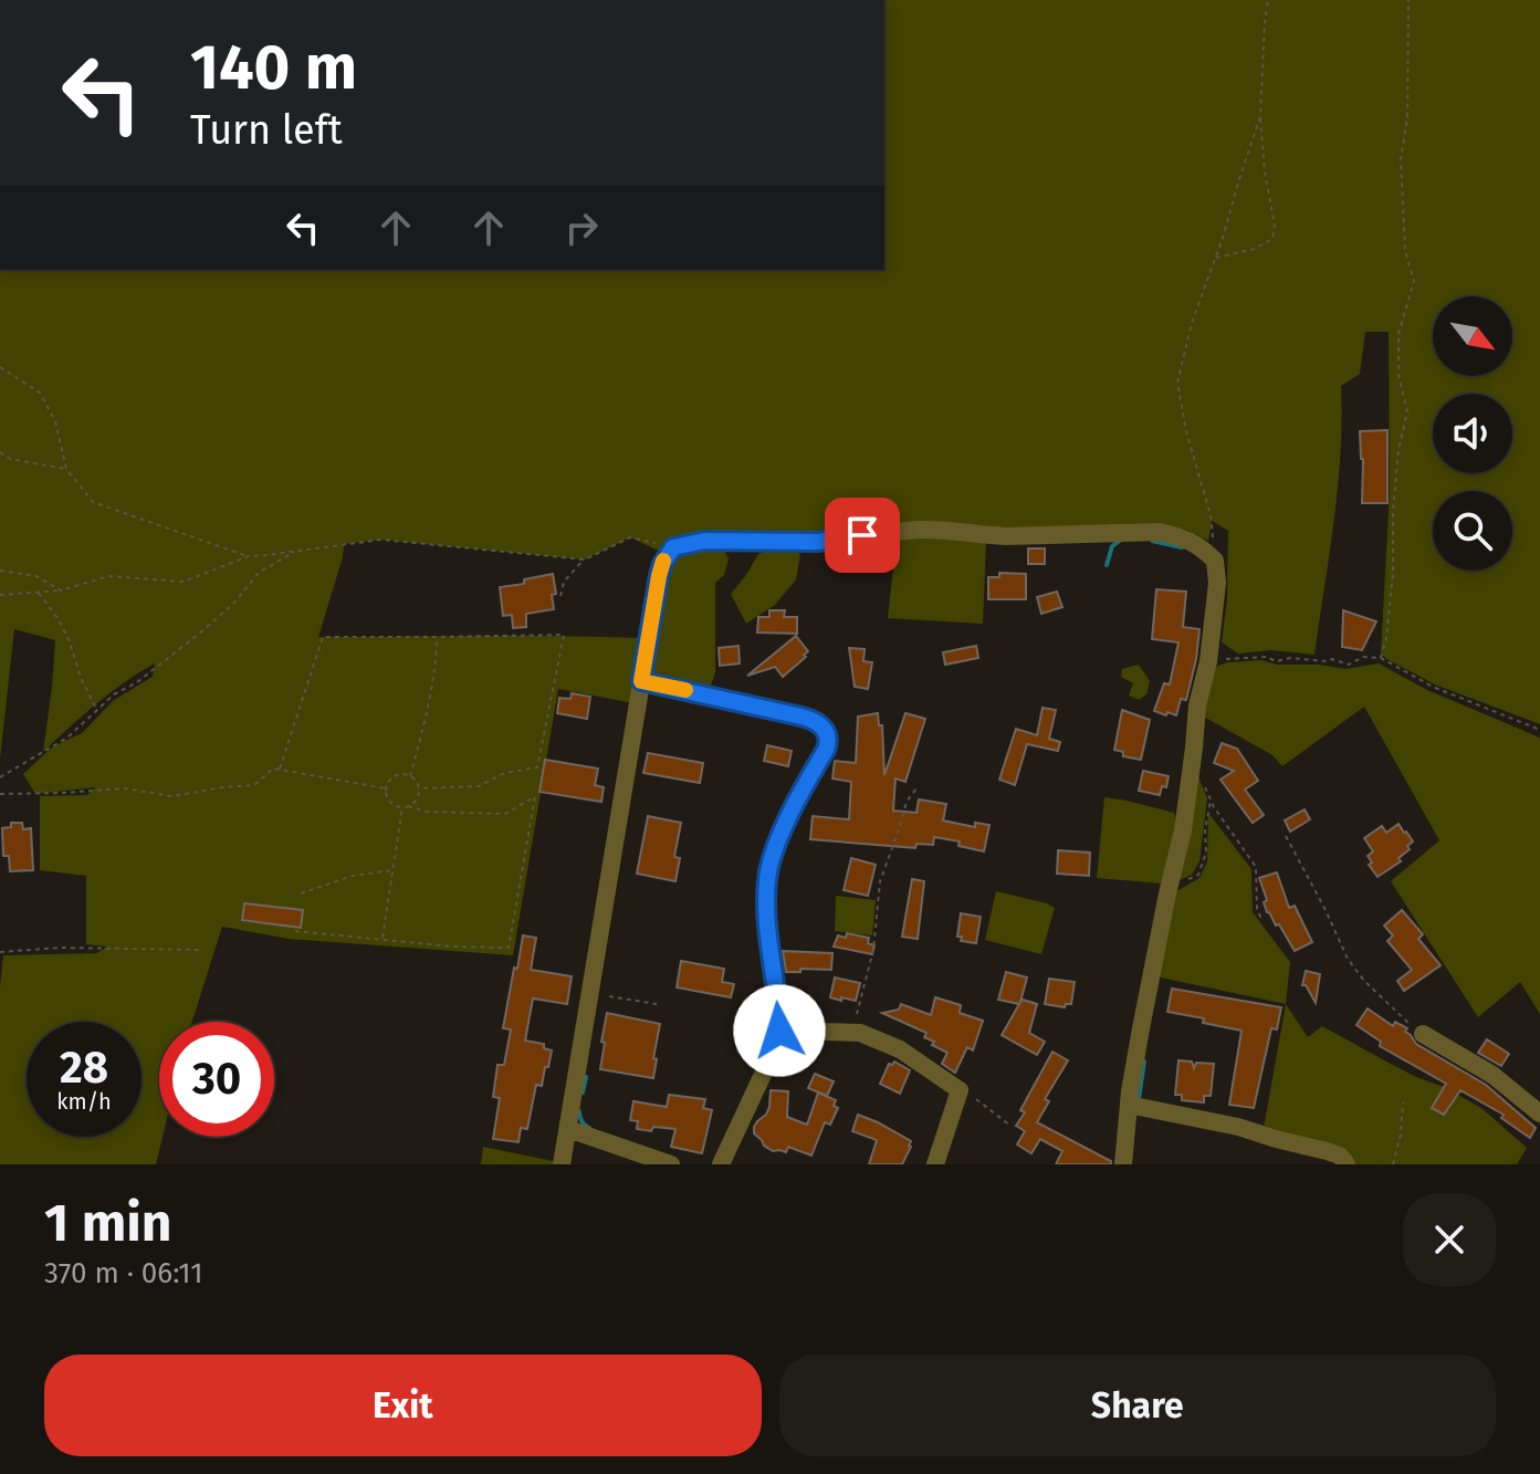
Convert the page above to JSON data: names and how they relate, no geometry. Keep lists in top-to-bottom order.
{
  "north": "bottom right",
  "page": {
    "turn": ["140 m", "Turn left"],
    "speed": "28 km/h",
    "limit": "30",
    "heading": ["1 min", "370 m · 06:11"],
    "buttons": ["Exit", "Share"]
  }
}
